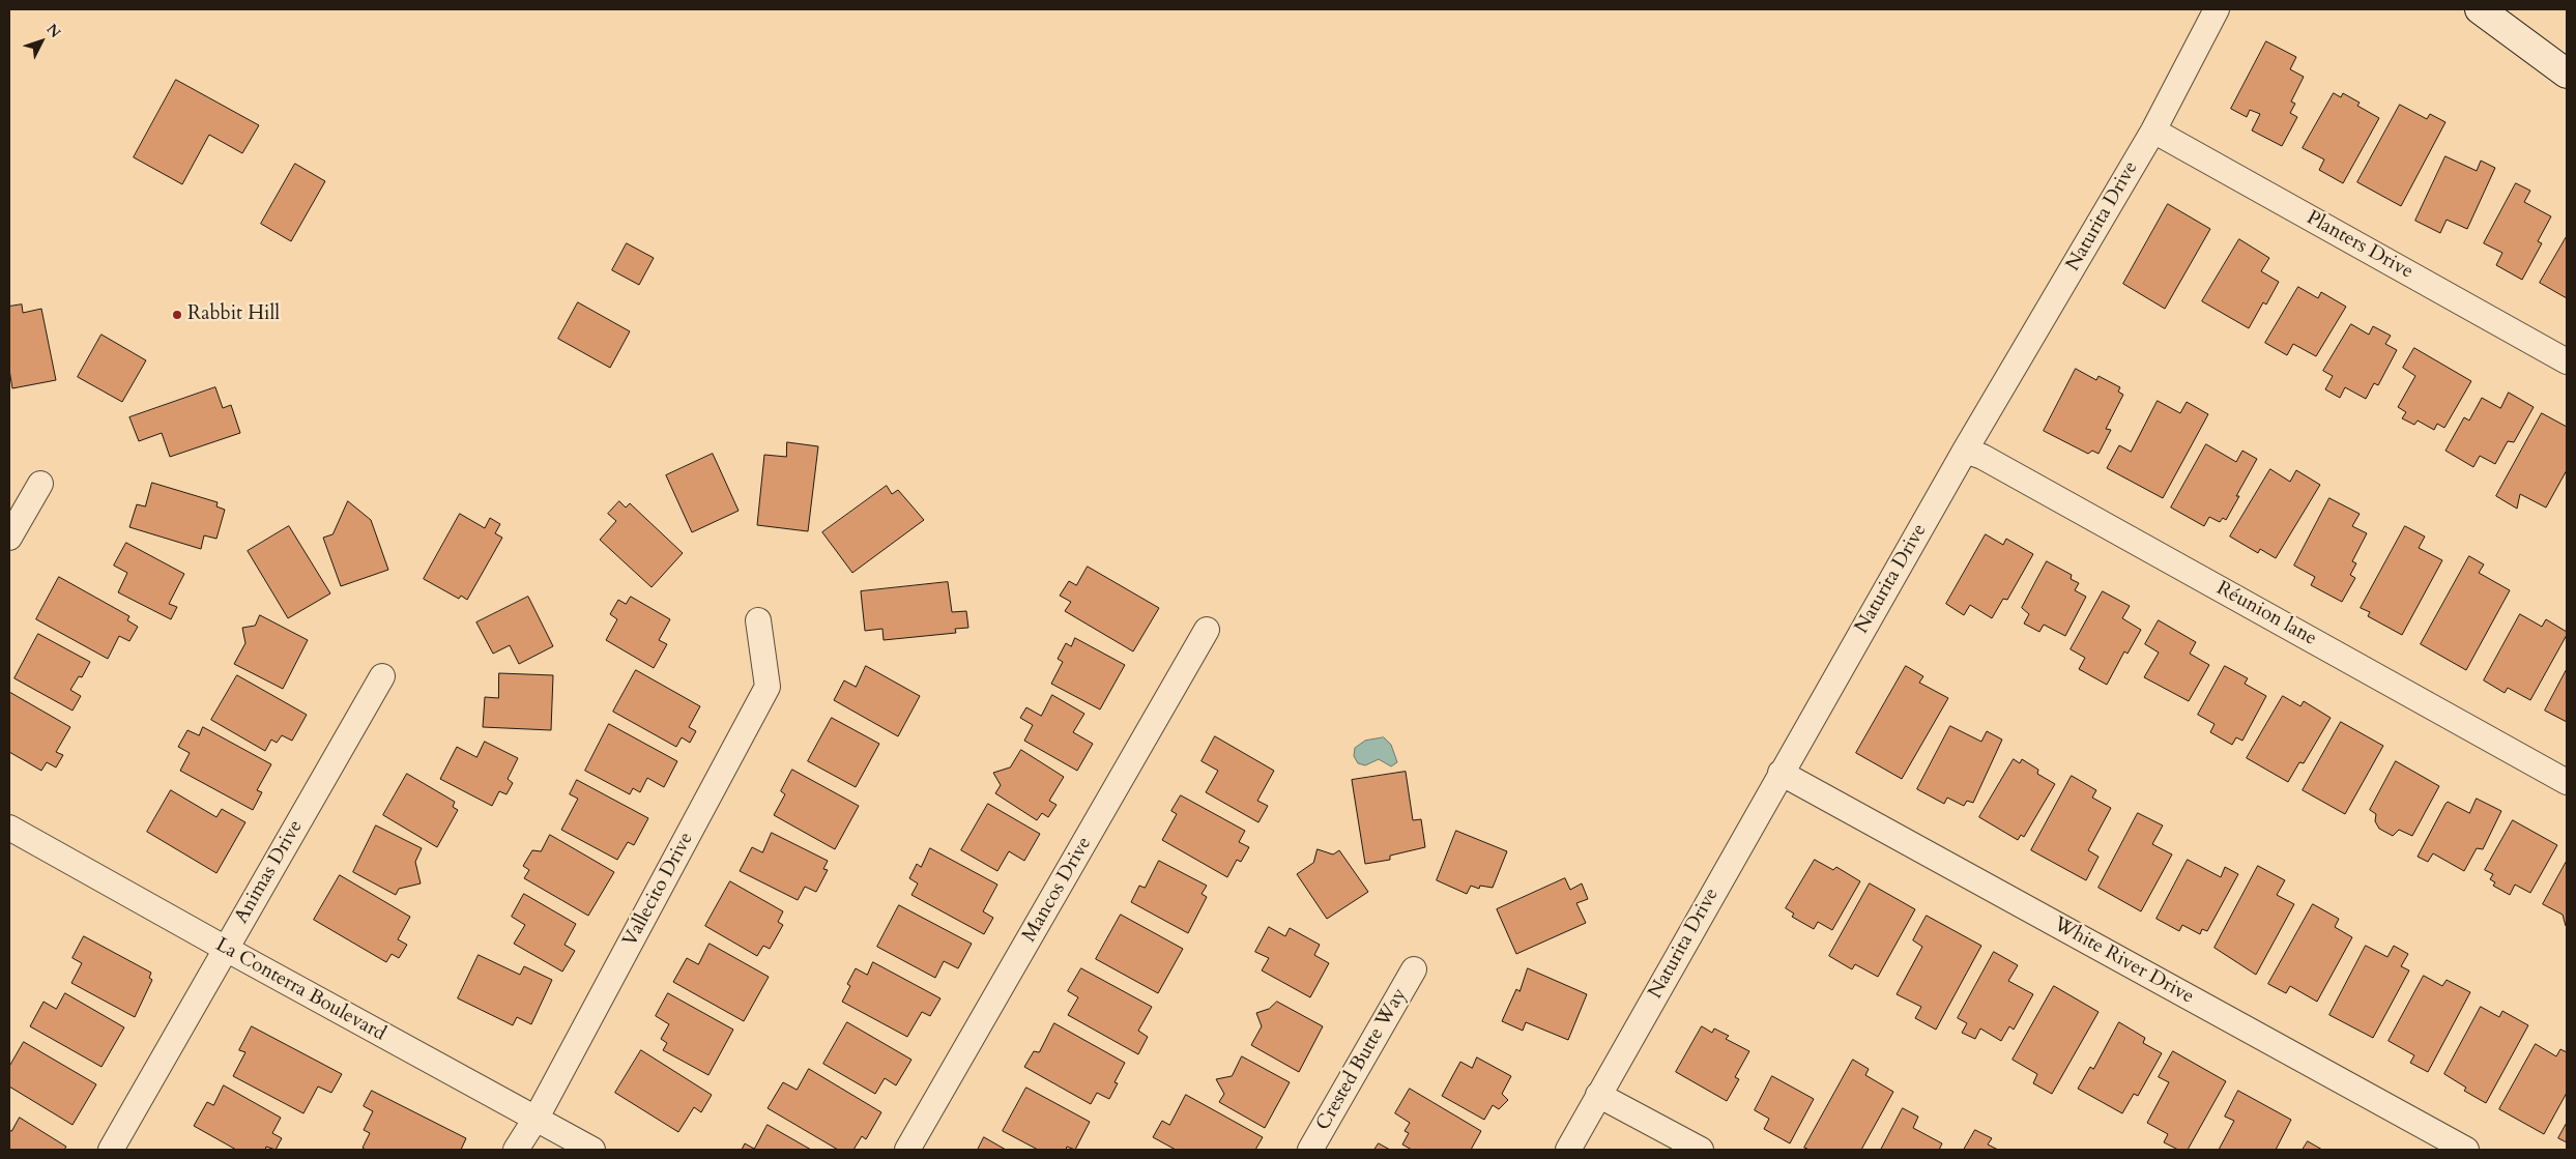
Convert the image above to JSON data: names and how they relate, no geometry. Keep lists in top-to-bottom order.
{
  "streets": {
    "street": [
      "Naturita Drive",
      "Planters Drive",
      "Réunion lane",
      "Animas Drive",
      "Vallecito Drive",
      "Mancos Drive",
      "White River Drive",
      "La Conterra Boulevard",
      "Crested Butte Way"
    ]
  },
  "crossings": [
    ["Naturita Drive", "Planters Drive"],
    ["Naturita Drive", "Réunion lane"],
    ["Naturita Drive", "White River Drive"],
    ["Animas Drive", "La Conterra Boulevard"],
    ["Vallecito Drive", "La Conterra Boulevard"]
  ],
  "places": ["Rabbit Hill"],
  "north": "top right"
}
